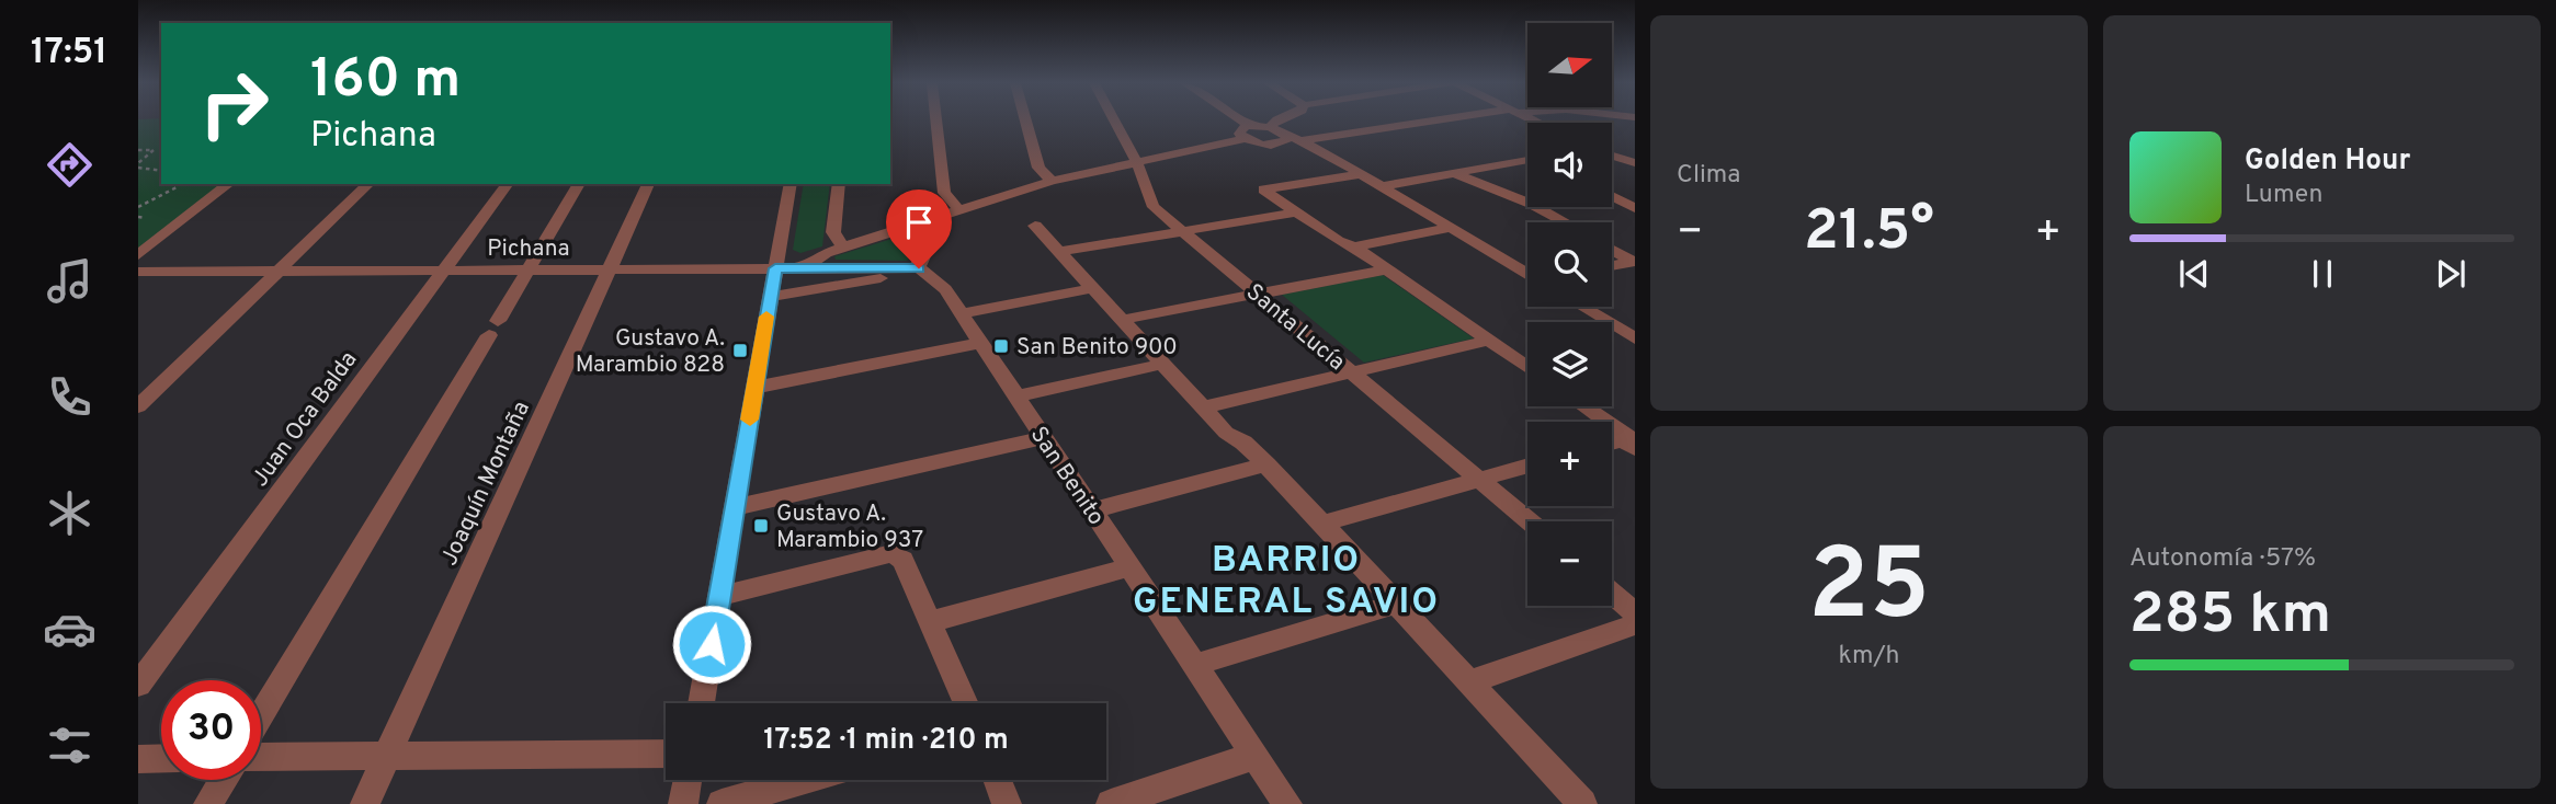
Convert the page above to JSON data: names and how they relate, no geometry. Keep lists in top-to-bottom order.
{
  "streets": {
    "street": [
      "Pichana",
      "Santa Lucía",
      "Juan Oca Balda",
      "San Benito",
      "Joaquín Montaña"
    ]
  },
  "crossings": [
    ["Pichana", "Juan Oca Balda"],
    ["Pichana", "San Benito"],
    ["Pichana", "Joaquín Montaña"]
  ],
  "districts": ["BARRIO GENERAL SAVIO"],
  "places": {
    "transit": ["San Benito 900", "Gustavo A. Marambio 828", "Gustavo A. Marambio 937"]
  },
  "north": "right",
  "page": {
    "tabs": "17:51",
    "tile": [
      "Clima",
      ["25", "km/h"],
      ["Autonomía · 57%", "285 km"]
    ],
    "map_buttons": ["+", "−"],
    "turn": ["160 m", "Pichana"],
    "song": ["Golden Hour", "Lumen"],
    "heat": ["−", "21.5°", "+"],
    "limit": "30",
    "trip": "17:52 · 1 min · 210 m"
  }
}
